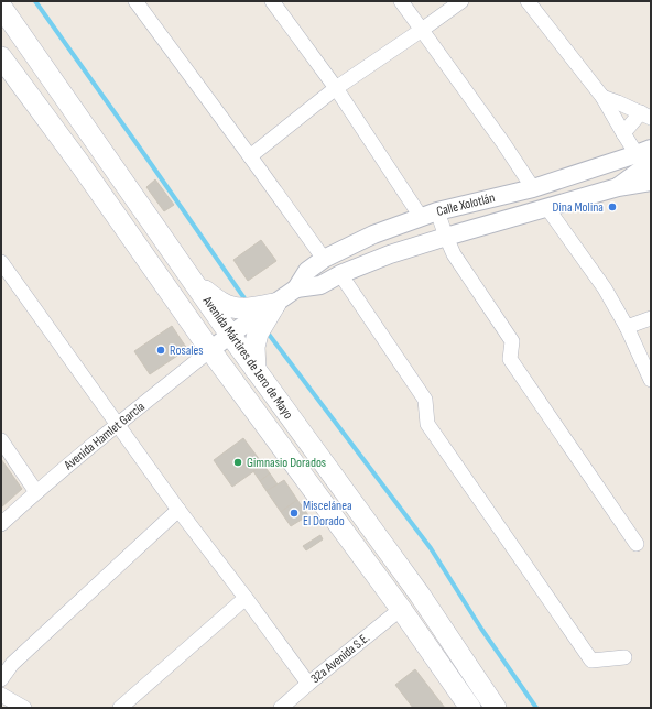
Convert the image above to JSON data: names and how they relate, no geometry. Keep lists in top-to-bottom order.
{
  "streets": {
    "main road": ["Avenida Mártires de 1ero de Mayo"],
    "street": ["Calle Xolotlán", "Avenida Hamlet García", "32a Avenida S.E."]
  },
  "crossings": [
    ["Calle Xolotlán", "Avenida Mártires de 1ero de Mayo"],
    ["Calle Xolotlán", "Avenida Hamlet García"],
    ["Avenida Mártires de 1ero de Mayo", "Avenida Hamlet García"],
    ["Avenida Mártires de 1ero de Mayo", "32a Avenida S.E."]
  ],
  "places": [
    "Dina Molina",
    "Rosales",
    "Gimnasio Dorados",
    "Miscelánea El Dorado"
  ]
}
